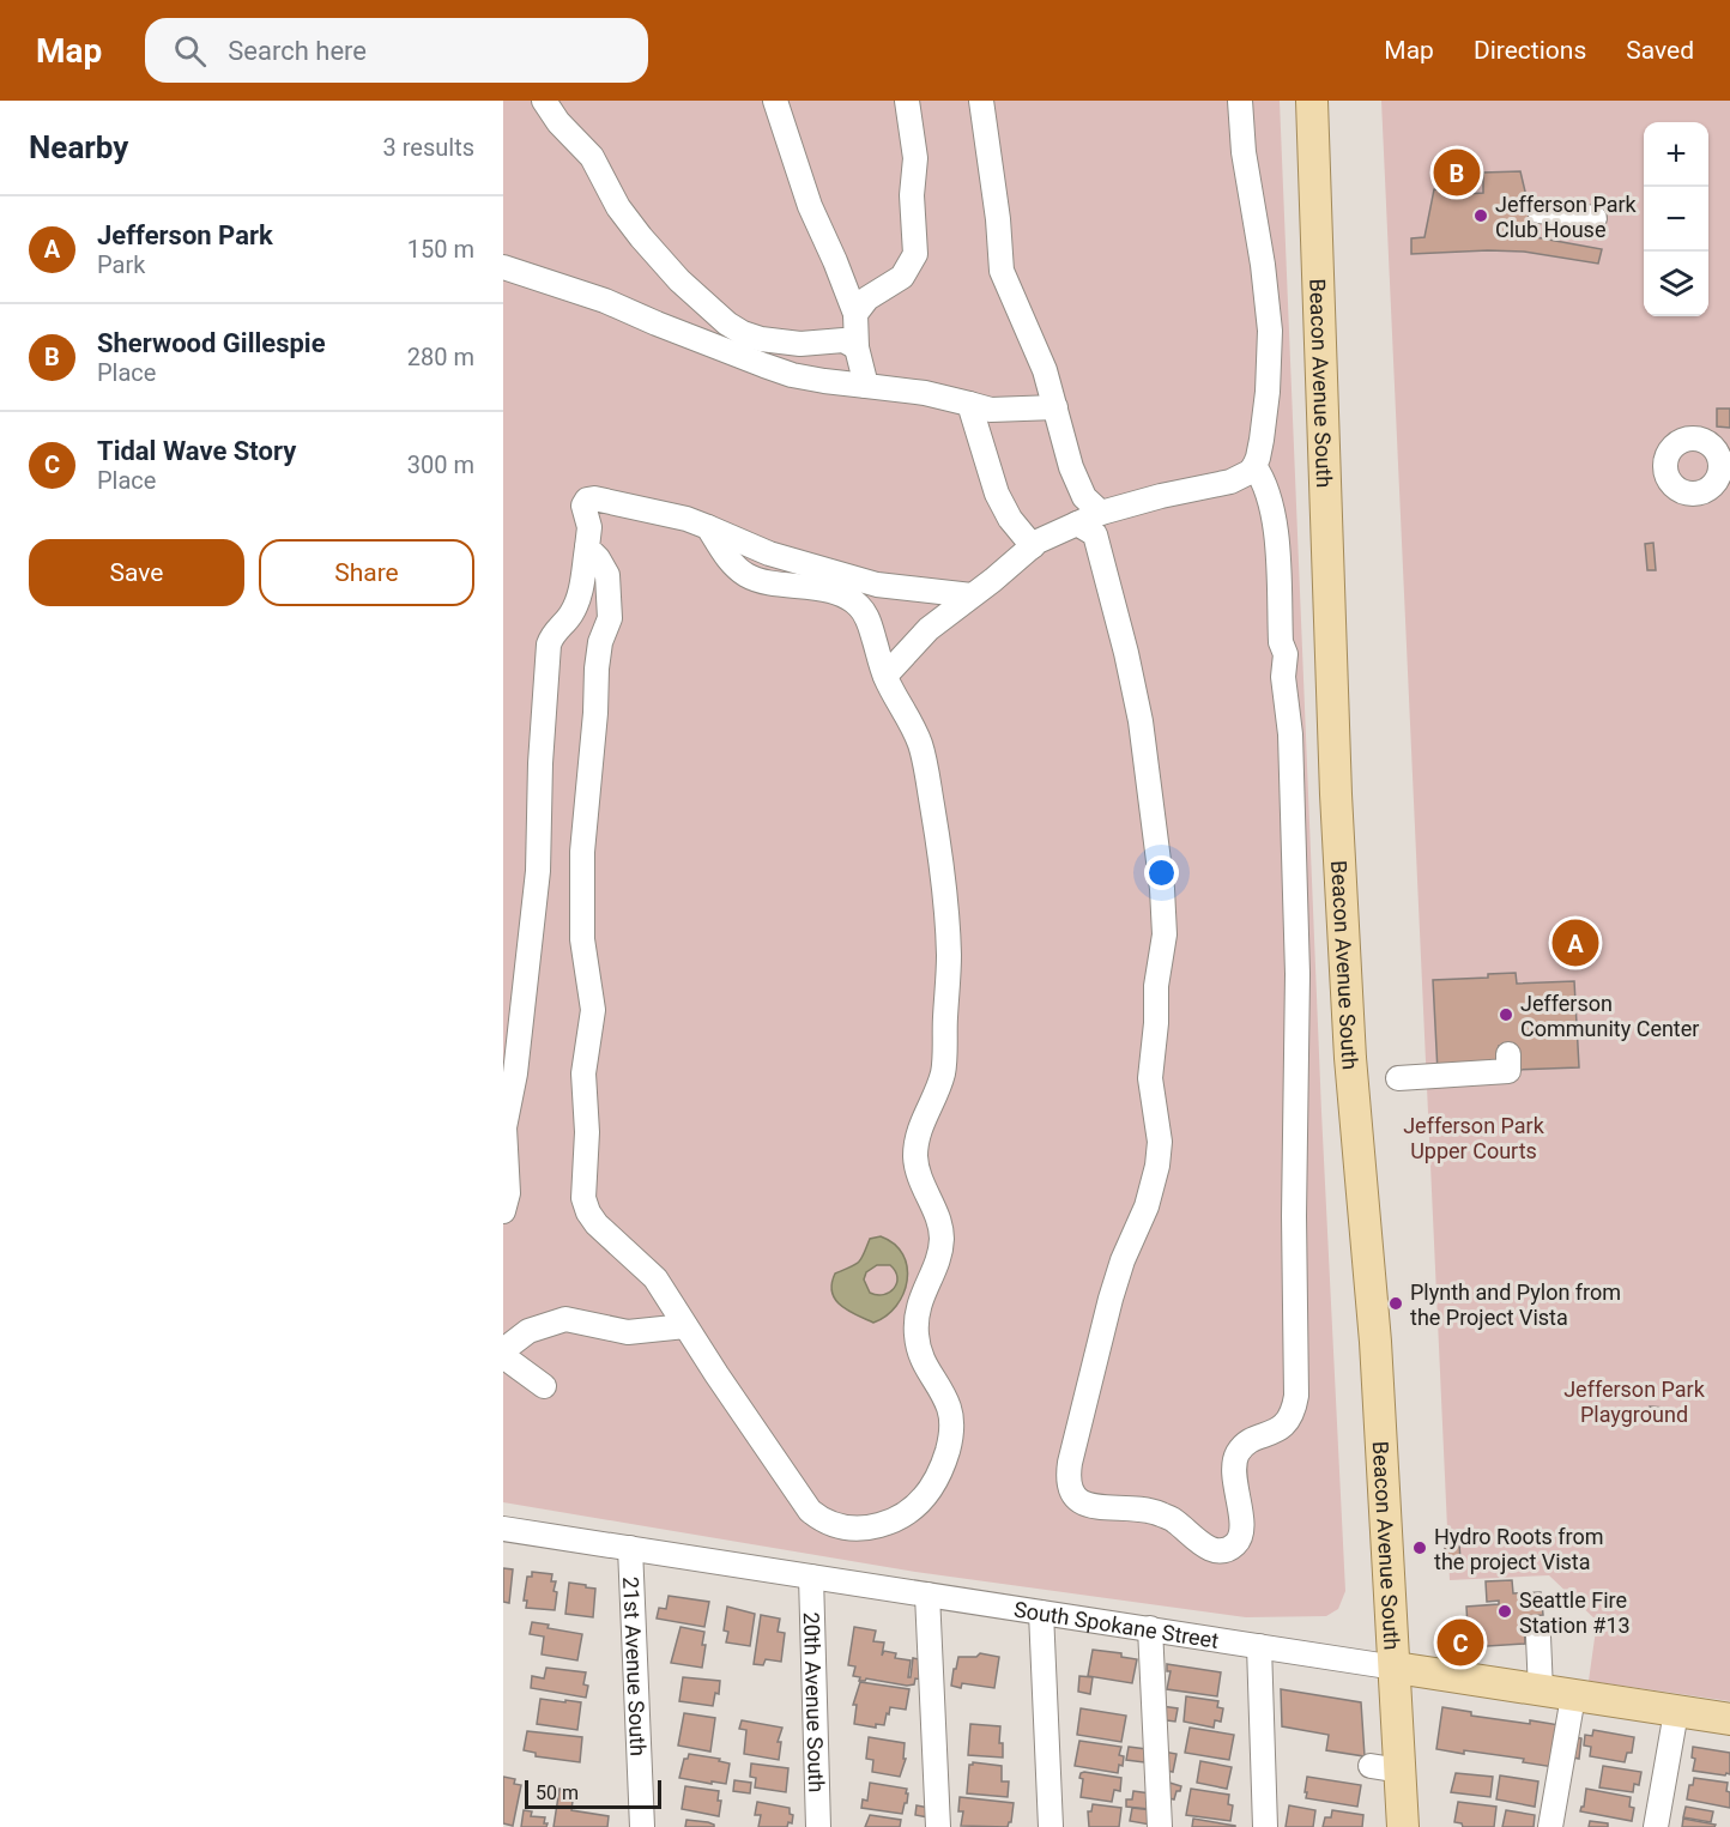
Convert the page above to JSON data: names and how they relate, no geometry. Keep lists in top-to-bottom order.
{
  "streets": {
    "main road": ["Beacon Avenue South", "South Spokane Street"],
    "street": ["21st Avenue South", "20th Avenue South"]
  },
  "crossings": [
    ["Beacon Avenue South", "South Spokane Street"],
    ["South Spokane Street", "21st Avenue South"],
    ["South Spokane Street", "20th Avenue South"]
  ],
  "parks": ["Jefferson Park Upper Courts", "Jefferson Park Playground"],
  "places": [
    "Jefferson Park Club House",
    "Jefferson Community Center",
    "Plynth and Pylon from the Project Vista",
    "Hydro Roots from the project Vista",
    "Seattle Fire Station #13"
  ],
  "scale_bar": "50 m",
  "page": {
    "header": "Map",
    "search": "Search here",
    "nav": ["Map", "Directions", "Saved"],
    "heading": ["Nearby", "3 results"],
    "map_buttons": ["+", "−"],
    "pins": ["B", "A", "C"],
    "list": [
      {
        "mark": "A",
        "name": "Jefferson Park",
        "note": "Park",
        "value": "150 m"
      },
      {
        "mark": "B",
        "name": "Sherwood Gillespie",
        "note": "Place",
        "value": "280 m"
      },
      {
        "mark": "C",
        "name": "Tidal Wave Story",
        "note": "Place",
        "value": "300 m"
      }
    ],
    "buttons": ["Save", "Share"],
    "scale": "50 m"
  }
}
